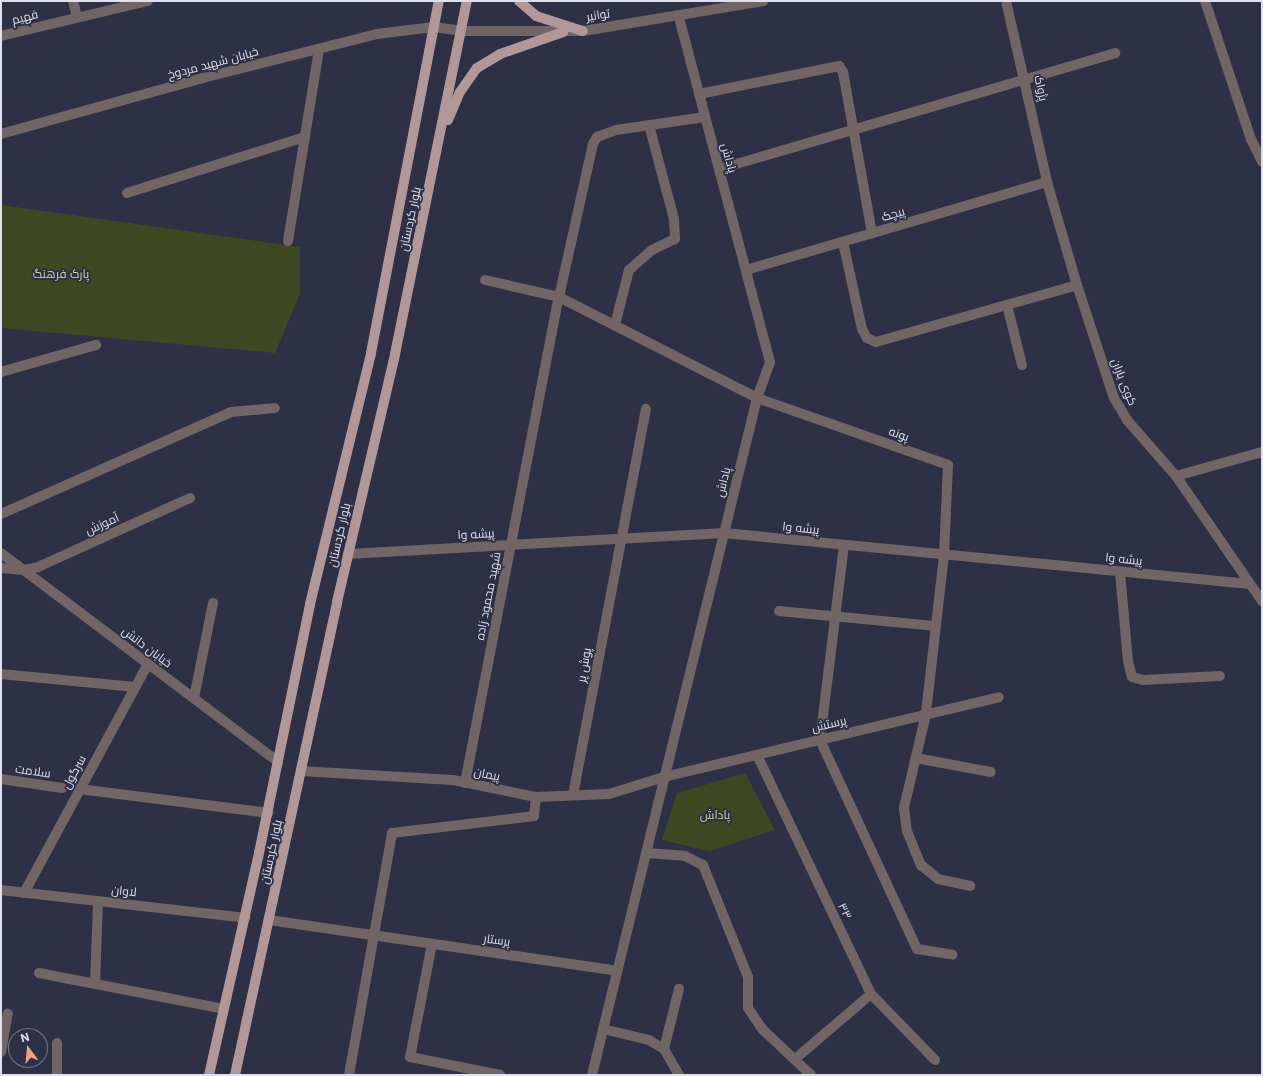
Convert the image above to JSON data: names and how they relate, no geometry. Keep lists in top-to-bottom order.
{
  "streets": {
    "main road": ["بلوار کردستان"],
    "street": [
      "توانیر",
      "فهیم",
      "خیابان شهید مردوخ",
      "پژواک",
      "پاداش",
      "پیچک",
      "کوی باران",
      "پونه",
      "آموزش",
      "پیشه وا",
      "شهید محمود زاده",
      "خیابان دانش",
      "پوش پر",
      "پرستش",
      "سلامت",
      "سرگول",
      "پیمان",
      "لاوان",
      "۳۳",
      "پرستار"
    ]
  },
  "crossings": [
    ["توانیر", "خیابان شهید مردوخ"],
    ["توانیر", "پاداش"],
    ["توانیر", "بلوار کردستان"],
    ["خیابان شهید مردوخ", "بلوار کردستان"],
    ["پژواک", "پیچک"],
    ["پژواک", "کوی باران"],
    ["پاداش", "پیچک"],
    ["پاداش", "پونه"],
    ["پاداش", "پیشه وا"],
    ["پاداش", "شهید محمود زاده"],
    ["پاداش", "پرستش"],
    ["پاداش", "پیمان"],
    ["پاداش", "پرستار"],
    ["پیچک", "کوی باران"],
    ["بلوار کردستان", "پیشه وا"],
    ["بلوار کردستان", "خیابان دانش"],
    ["بلوار کردستان", "پیمان"],
    ["بلوار کردستان", "لاوان"],
    ["بلوار کردستان", "پرستار"],
    ["کوی باران", "پیشه وا"],
    ["پونه", "پیشه وا"],
    ["آموزش", "خیابان دانش"],
    ["پیشه وا", "شهید محمود زاده"],
    ["پیشه وا", "پوش پر"],
    ["شهید محمود زاده", "پیمان"],
    ["خیابان دانش", "سرگول"],
    ["پوش پر", "پیمان"],
    ["پرستش", "پیمان"],
    ["پرستش", "۳۳"],
    ["سرگول", "لاوان"]
  ],
  "parks": ["پارک فرهنگ", "پاداش"],
  "north": "top"
}
